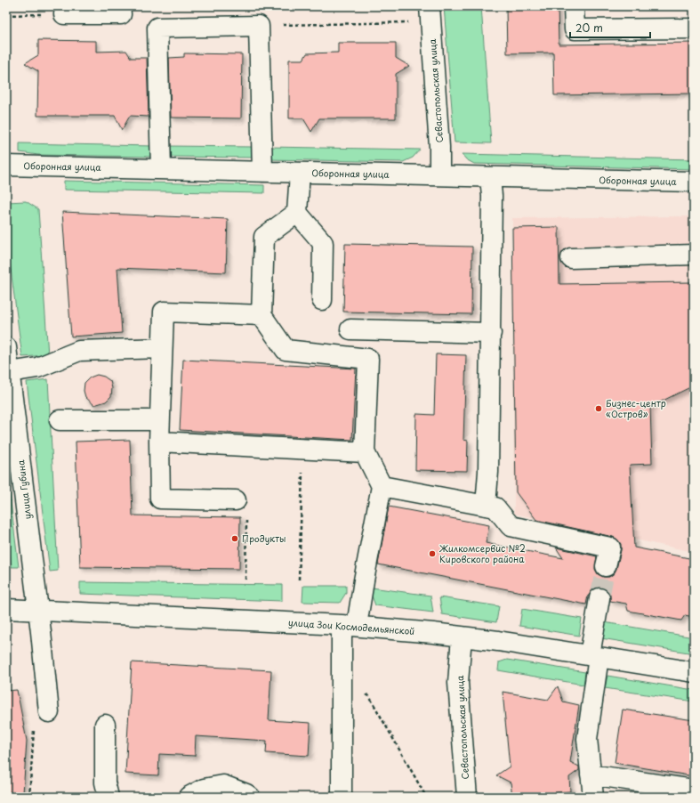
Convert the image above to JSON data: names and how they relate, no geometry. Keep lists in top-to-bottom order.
{
  "streets": {
    "street": [
      "Севастопольская улица",
      "Оборонная улица",
      "улица Губина",
      "улица Зои Космодемьянской"
    ]
  },
  "crossings": [
    ["Севастопольская улица", "Оборонная улица"],
    ["Севастопольская улица", "улица Зои Космодемьянской"],
    ["улица Губина", "улица Зои Космодемьянской"]
  ],
  "places": ["Бизнес-центр «Остров»", "Продукты", "Жилкомсервис №2 Кировского района"],
  "scale_bar": "20 m"
}
